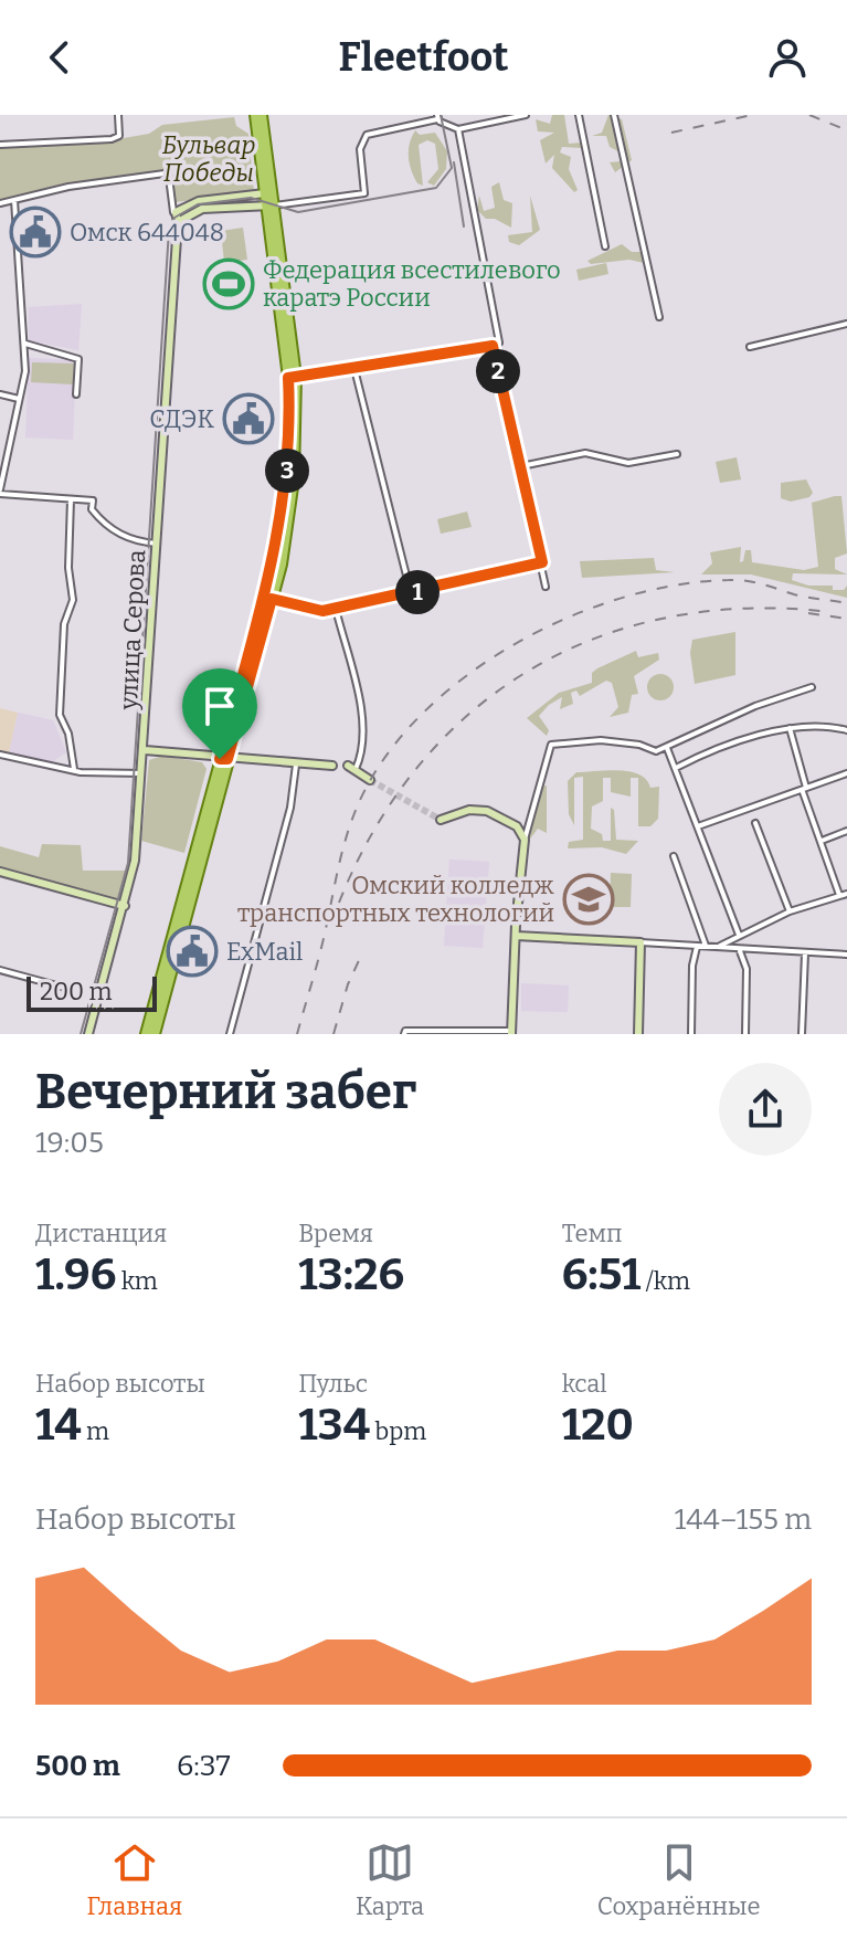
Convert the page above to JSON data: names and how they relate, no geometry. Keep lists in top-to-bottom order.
{
  "streets": {
    "street": ["улица Серова"]
  },
  "parks": ["Бульвар Победы"],
  "places": {
    "public building": ["Омск 644048", "СДЭК", "ExMail"],
    "sports": ["Федерация всестилевого каратэ России"],
    "school or university": ["Омский колледж транспортных технологий"]
  },
  "scale_bar": "200 m",
  "page": {
    "header": "Fleetfoot",
    "pins": ["2", "3", "1"],
    "scale": "200 m",
    "heading": ["Вечерний забег", "19:05"],
    "stats": [
      ["Дистанция", "1.96 km"],
      ["Время", "13:26"],
      ["Темп", "6:51 /km"],
      ["Набор высоты", "14 m"],
      ["Пульс", "134 bpm"],
      ["kcal", "120"]
    ],
    "chart": ["Набор высоты", "144–155 m"],
    "list": [
      {
        "name": "500 m",
        "note": "6:37"
      }
    ],
    "tabs": ["Главная", "Карта", "Сохранённые"]
  }
}
